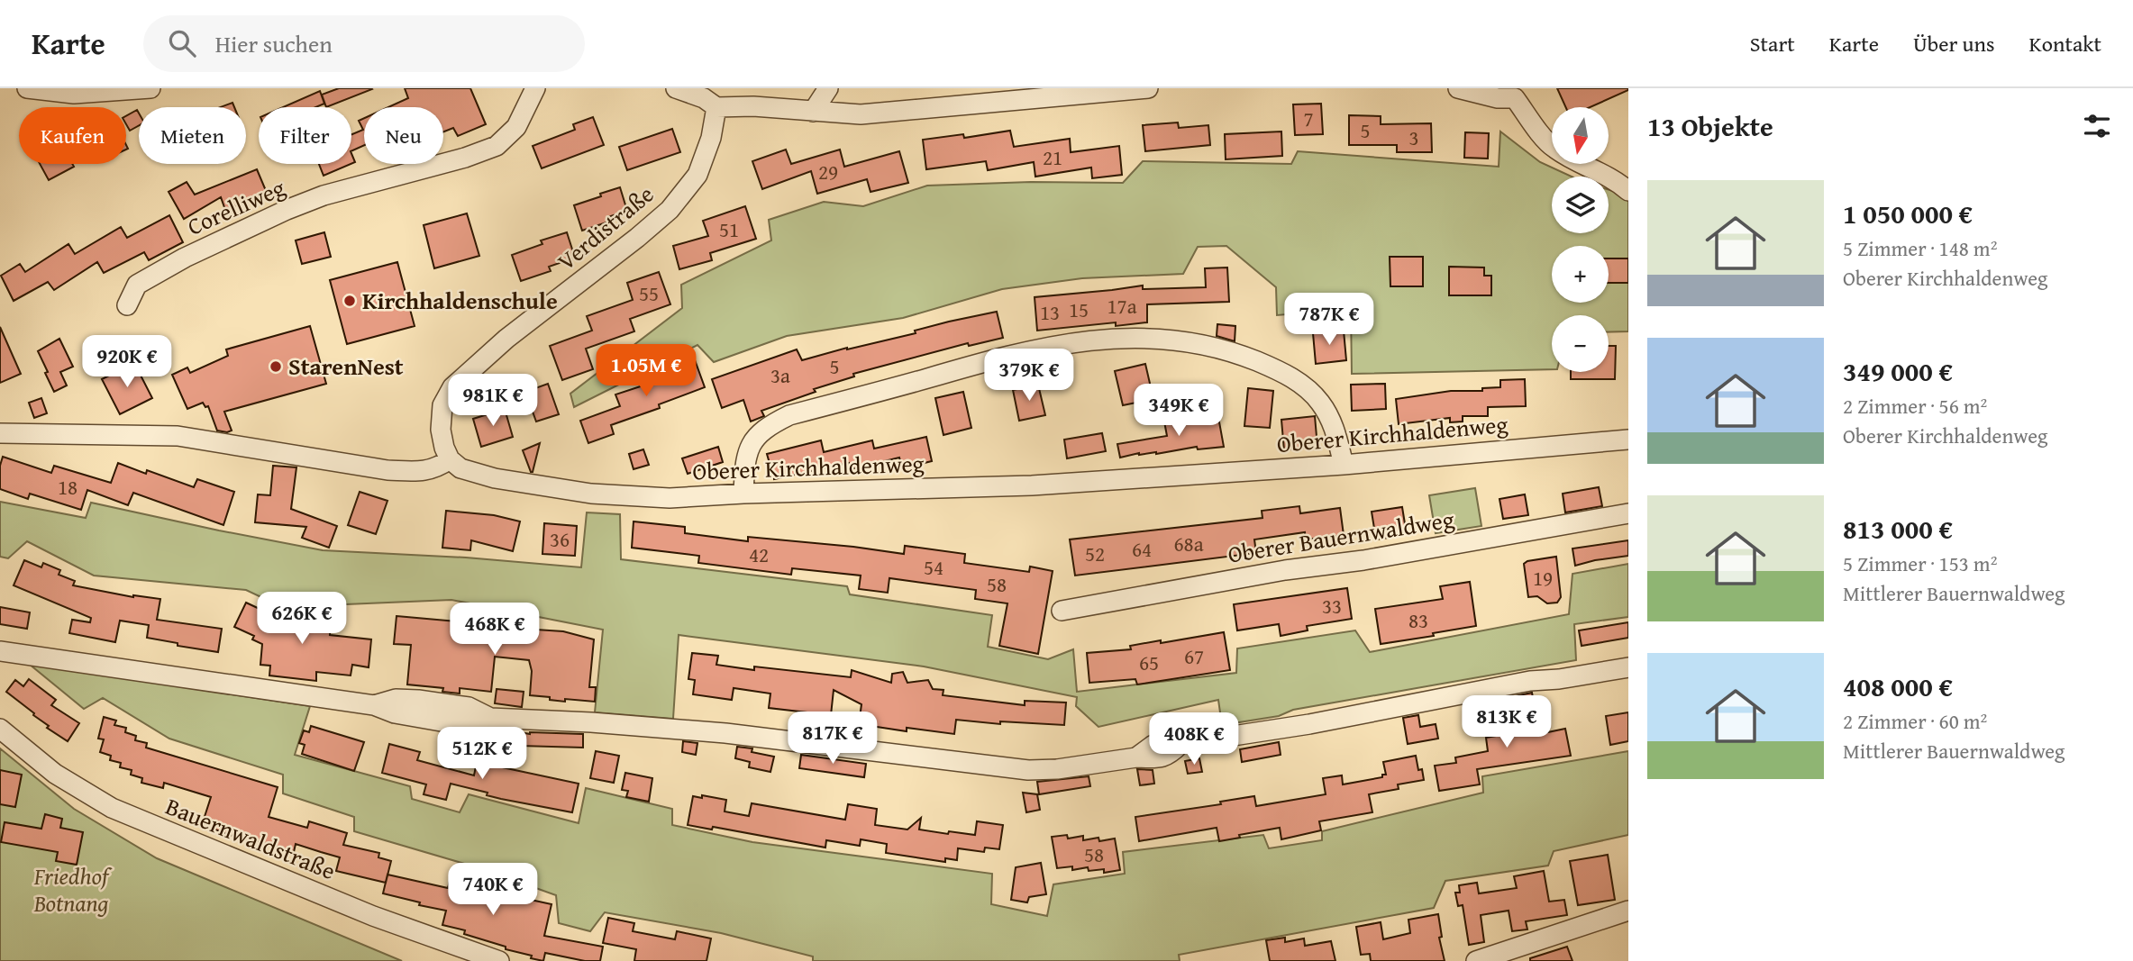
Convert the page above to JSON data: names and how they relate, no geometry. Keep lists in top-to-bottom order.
{
  "streets": {
    "street": [
      "Corelliweg",
      "Verdistraße",
      "Oberer Kirchhaldenweg",
      "Oberer Bauernwaldweg",
      "Bauernwaldstraße"
    ]
  },
  "crossings": [
    ["Verdistraße", "Oberer Kirchhaldenweg"]
  ],
  "parks": ["Friedhof Botnang"],
  "places": ["Kirchhaldenschule", "StarenNest"],
  "house_numbers": [
    "7",
    "5",
    "3",
    "21",
    "29",
    "51",
    "55",
    "17a",
    "15",
    "13",
    "5",
    "3a",
    "18",
    "36",
    "68a",
    "64",
    "52",
    "42",
    "54",
    "19",
    "58",
    "33",
    "83",
    "67",
    "65",
    "58"
  ],
  "north": "bottom",
  "page": {
    "header": "Karte",
    "search": "Hier suchen",
    "nav": [
      "Start",
      "Karte",
      "Über uns",
      "Kontakt"
    ],
    "heading": "13 Objekte",
    "map_buttons": ["+", "−"],
    "chip": [
      "Kaufen",
      "Mieten",
      "Filter",
      "Neu"
    ],
    "list": [
      {
        "name": "1 050 000 €",
        "note": "5 Zimmer · 148 m² · Oberer Kirchhaldenweg"
      },
      {
        "name": "349 000 €",
        "note": "2 Zimmer · 56 m² · Oberer Kirchhaldenweg"
      },
      {
        "name": "813 000 €",
        "note": "5 Zimmer · 153 m² · Mittlerer Bauernwaldweg"
      },
      {
        "name": "408 000 €",
        "note": "2 Zimmer · 60 m² · Mittlerer Bauernwaldweg"
      }
    ],
    "price": [
      "787K €",
      "920K €",
      "1.05M €",
      "379K €",
      "981K €",
      "349K €",
      "626K €",
      "468K €",
      "813K €",
      "817K €",
      "408K €",
      "512K €",
      "740K €"
    ]
  }
}
